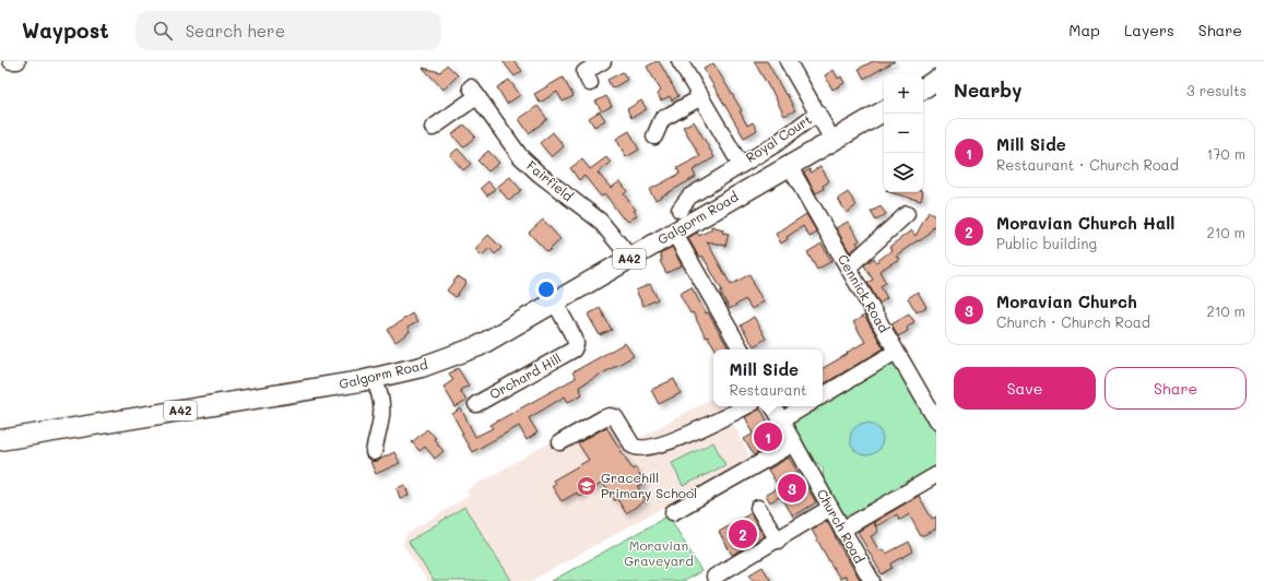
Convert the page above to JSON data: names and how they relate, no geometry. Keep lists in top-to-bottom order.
{
  "streets": {
    "main road": ["Galgorm Road", "A42"],
    "street": [
      "Royal Court",
      "Fairfield",
      "Cennick Road",
      "Orchard Hill",
      "Church Road"
    ]
  },
  "crossings": [
    ["Royal Court", "Galgorm Road"],
    ["Fairfield", "Galgorm Road"],
    ["Galgorm Road", "Cennick Road"],
    ["Galgorm Road", "Orchard Hill"]
  ],
  "parks": ["Moravian Graveyard"],
  "places": {
    "school or university": ["Gracehill Primary School"]
  },
  "page": {
    "header": "Waypost",
    "search": "Search here",
    "nav": ["Map", "Layers", "Share"],
    "heading": ["Nearby", "3 results"],
    "map_buttons": ["+", "−"],
    "list": [
      {
        "mark": "1",
        "name": "Mill Side",
        "note": "Restaurant · Church Road",
        "value": "170 m"
      },
      {
        "mark": "2",
        "name": "Moravian Church Hall",
        "note": "Public building",
        "value": "210 m"
      },
      {
        "mark": "3",
        "name": "Moravian Church",
        "note": "Church · Church Road",
        "value": "210 m"
      }
    ],
    "popup": ["Mill Side", "Restaurant"],
    "buttons": ["Save", "Share"],
    "pins": ["1", "3", "2"]
  }
}
